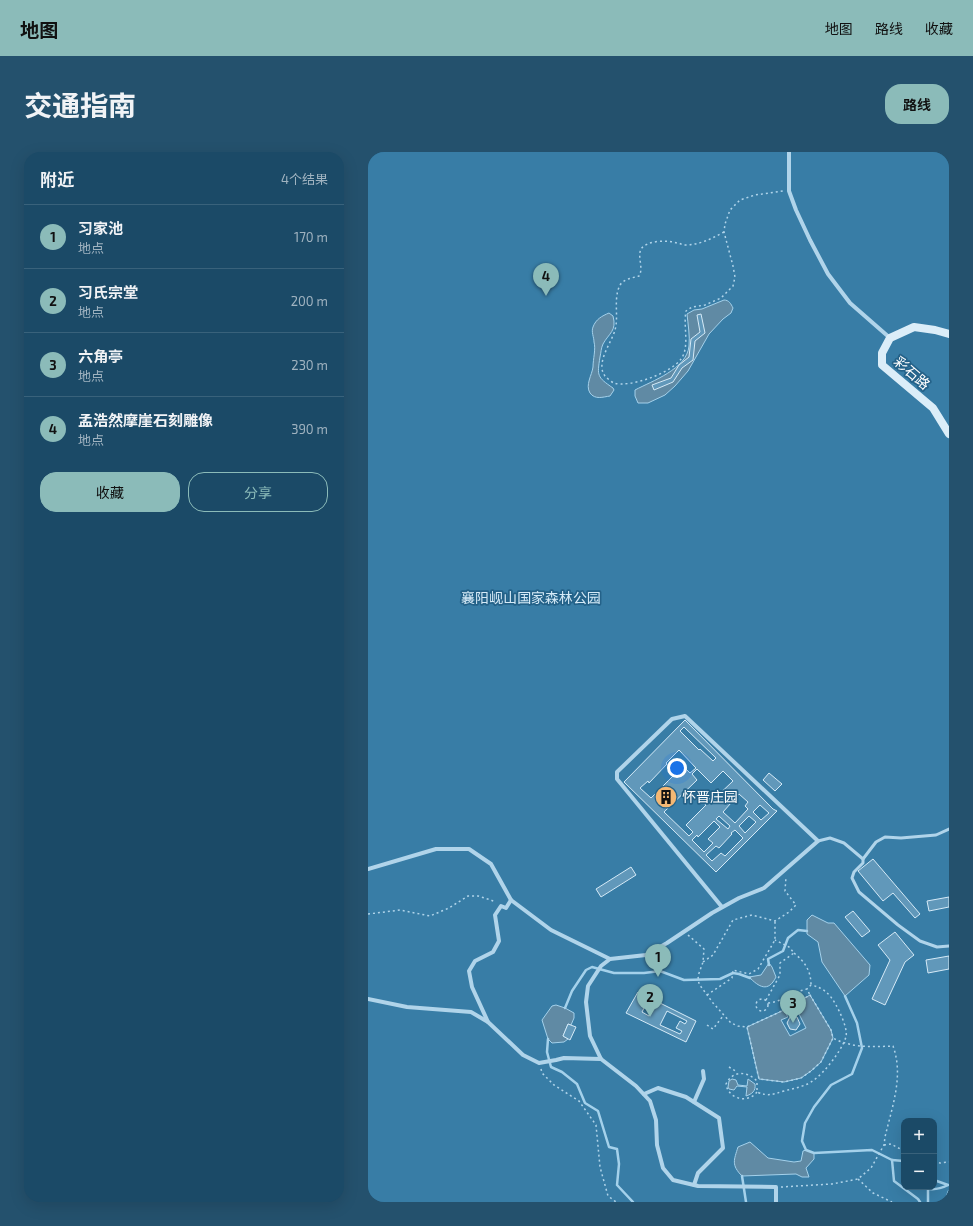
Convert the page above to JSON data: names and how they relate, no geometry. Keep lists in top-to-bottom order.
{
  "streets": {
    "street": ["彩石路"]
  },
  "parks": ["襄阳岘山国家森林公园"],
  "places": {
    "building": ["怀晋庄园"]
  },
  "page": {
    "header": "地图",
    "nav": ["地图", "路线", "收藏"],
    "title": "交通指南",
    "buttons": [
      "路线",
      ["收藏", "分享"]
    ],
    "heading": ["附近", "4个结果"],
    "list": [
      {
        "mark": "1",
        "name": "习家池",
        "note": "地点",
        "value": "170 m"
      },
      {
        "mark": "2",
        "name": "习氏宗堂",
        "note": "地点",
        "value": "200 m"
      },
      {
        "mark": "3",
        "name": "六角亭",
        "note": "地点",
        "value": "230 m"
      },
      {
        "mark": "4",
        "name": "孟浩然摩崖石刻雕像",
        "note": "地点",
        "value": "390 m"
      }
    ],
    "pins": [
      "4",
      "1",
      "2",
      "3"
    ],
    "map_buttons": ["+", "−"]
  }
}
